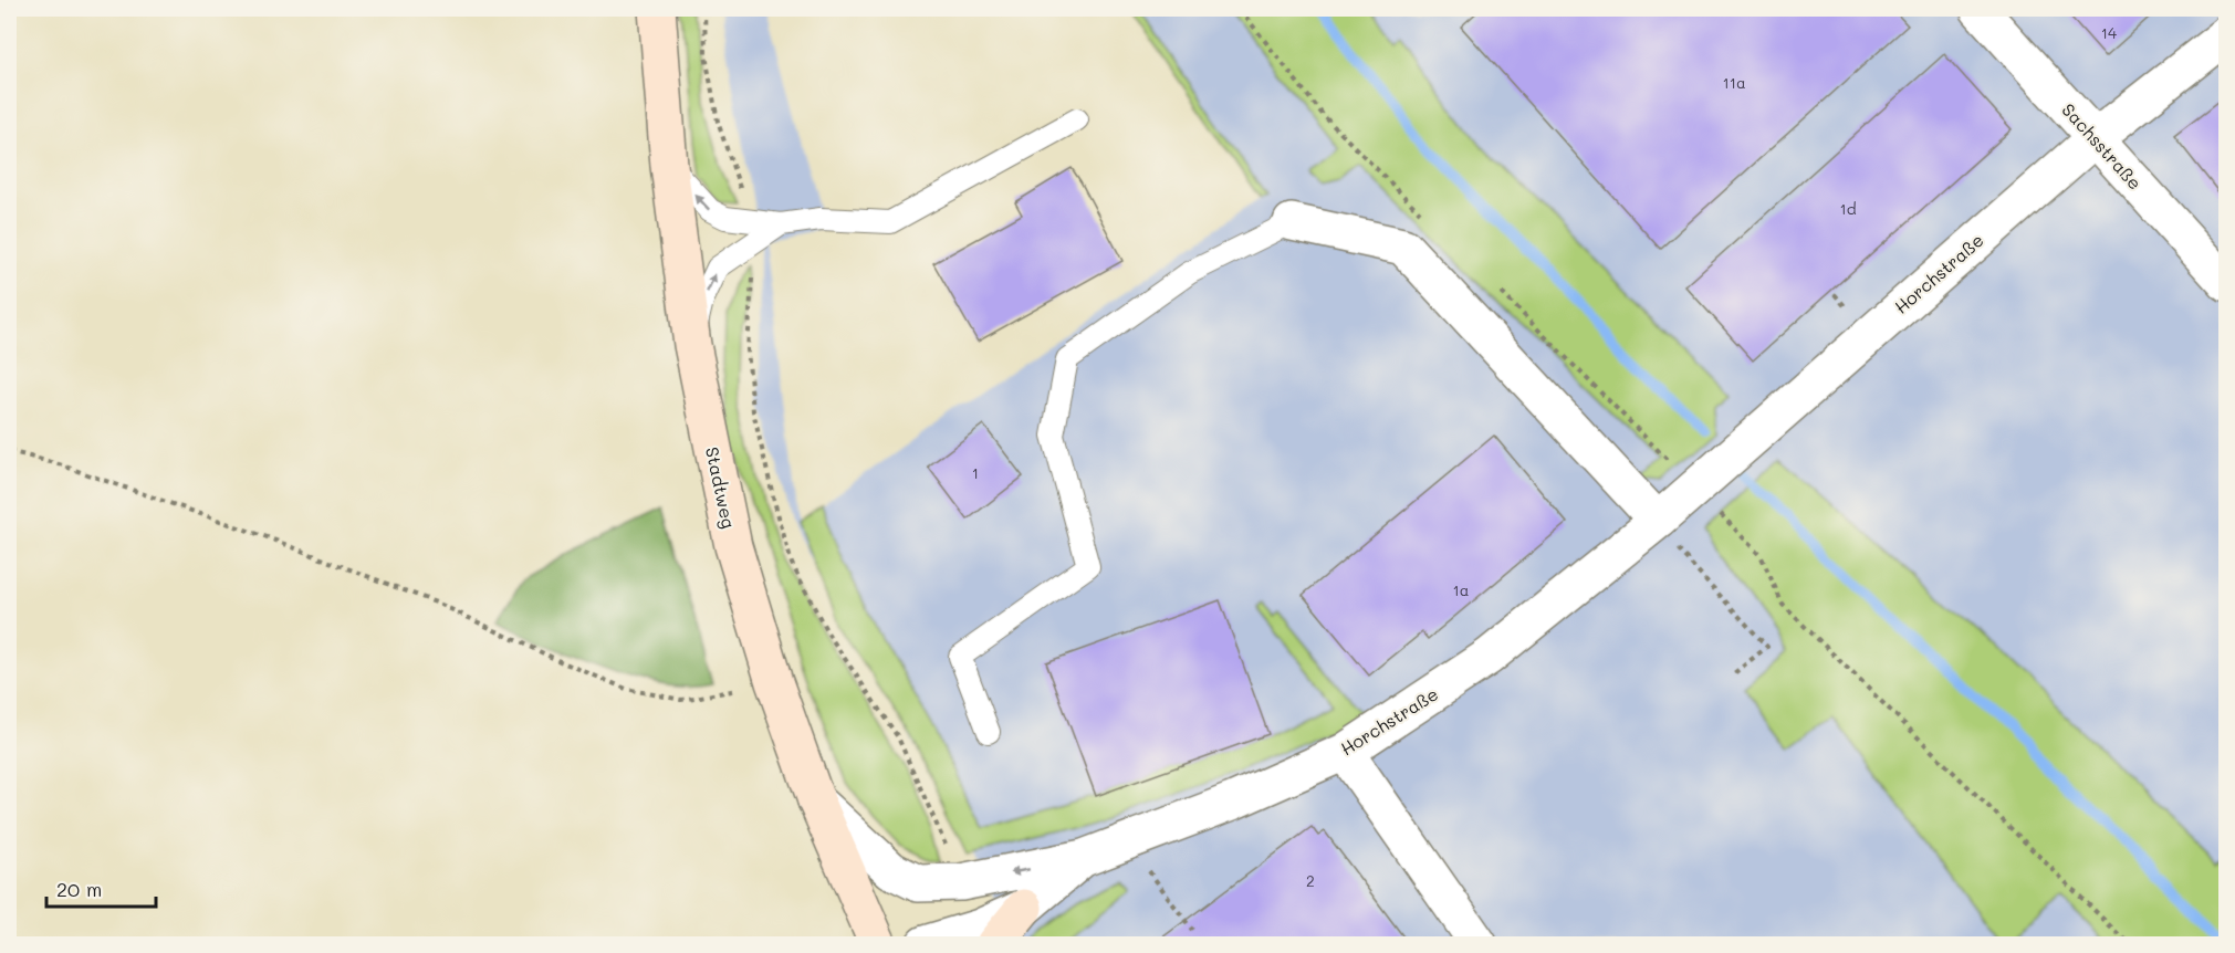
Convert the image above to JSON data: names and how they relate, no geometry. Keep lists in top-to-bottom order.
{
  "streets": {
    "main road": ["Stadtweg"],
    "street": ["Sachsstraße", "Horchstraße"]
  },
  "crossings": [
    ["Sachsstraße", "Horchstraße"],
    ["Horchstraße", "Stadtweg"]
  ],
  "house_numbers": [
    "14",
    "11a",
    "1d",
    "1",
    "1a",
    "2"
  ],
  "scale_bar": "20 m"
}
